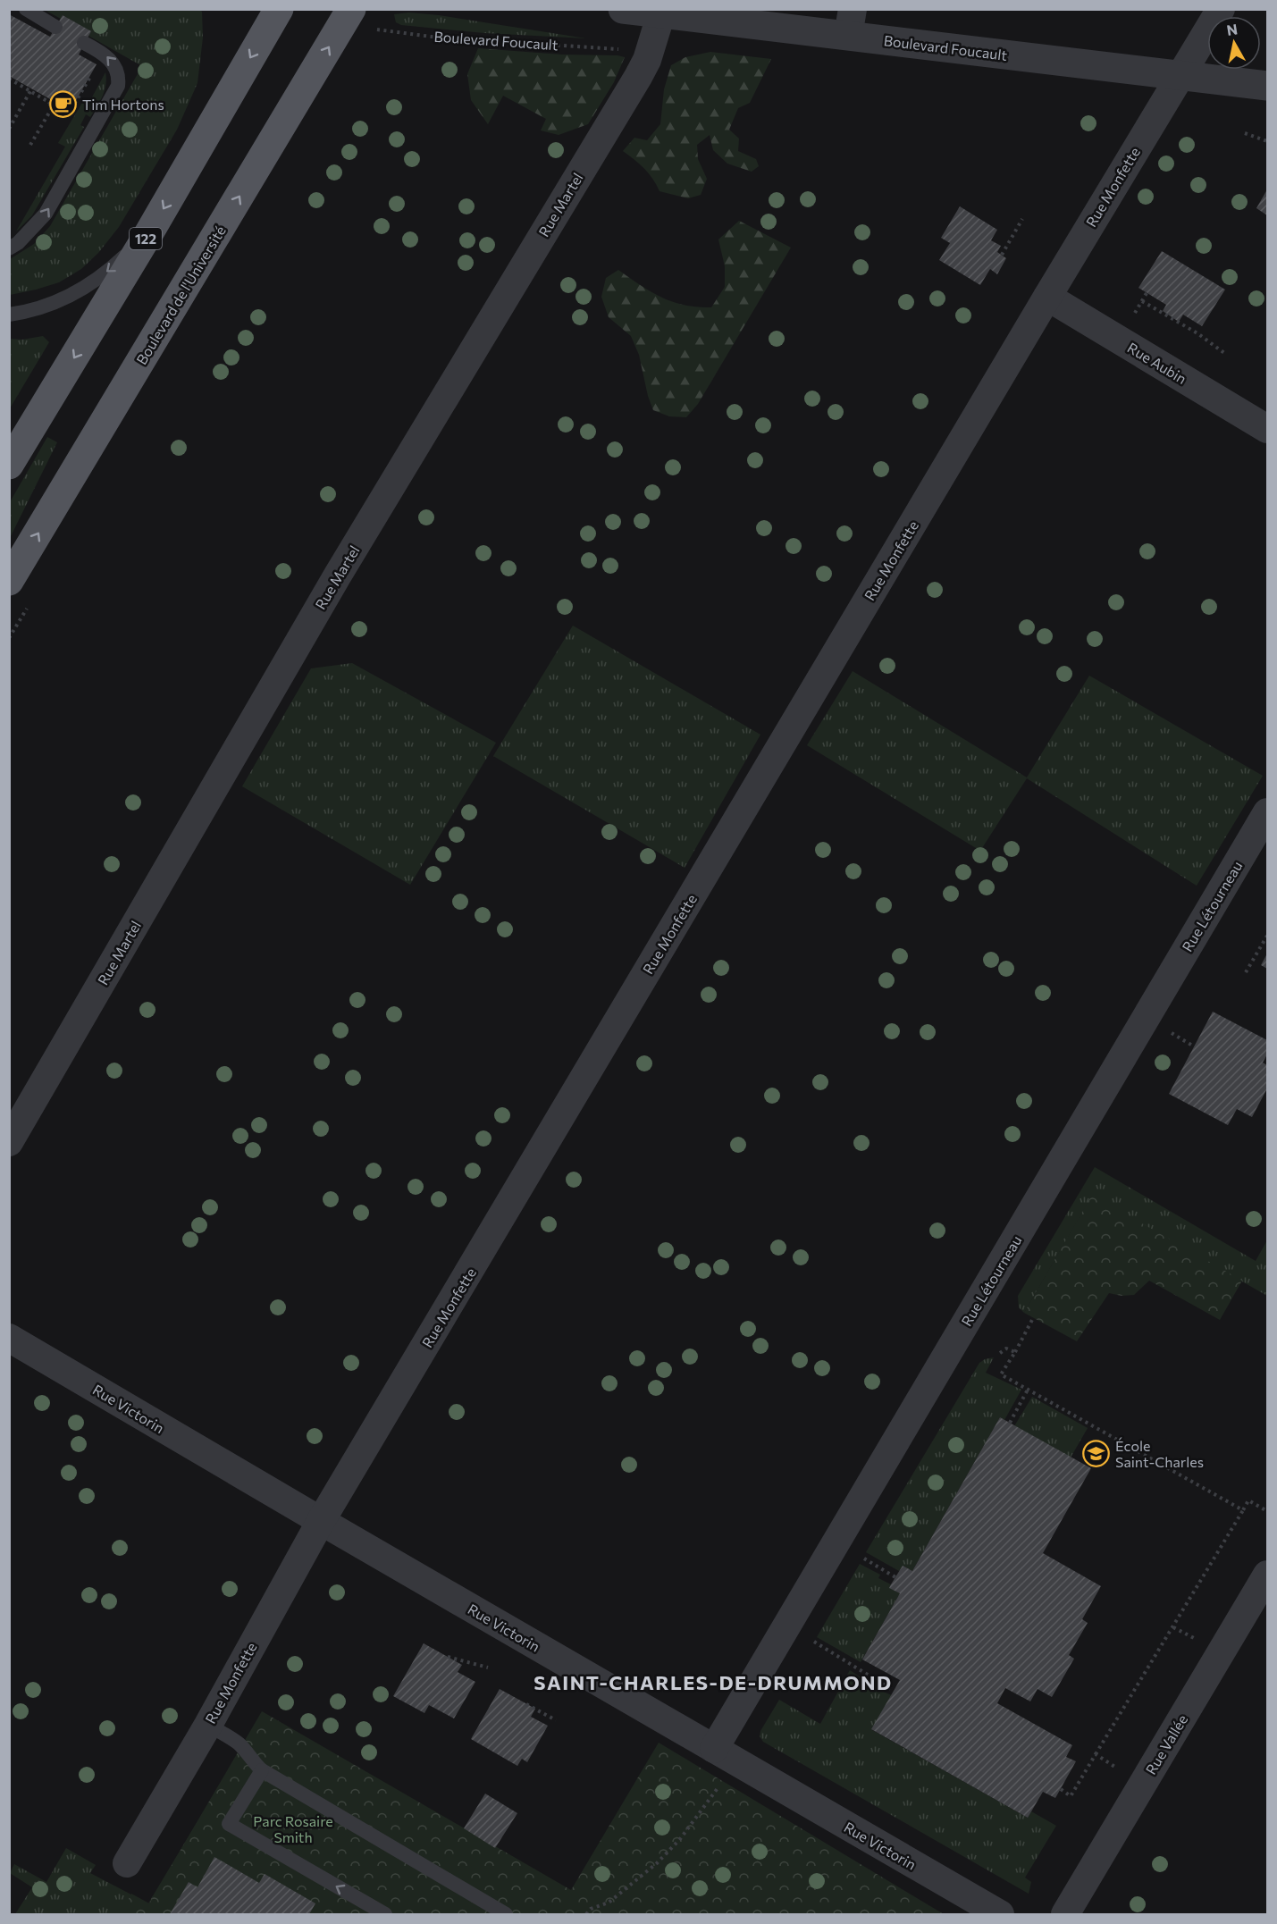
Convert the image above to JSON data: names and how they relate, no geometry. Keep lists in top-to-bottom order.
{
  "streets": {
    "main road": ["122", "Boulevard de l'Université"],
    "street": [
      "Boulevard Foucault",
      "Rue Monfette",
      "Rue Martel",
      "Rue Aubin",
      "Rue Létourneau",
      "Rue Victorin",
      "Rue Vallée"
    ]
  },
  "crossings": [
    ["Boulevard Foucault", "Rue Monfette"],
    ["Boulevard Foucault", "Rue Martel"],
    ["Rue Monfette", "Rue Aubin"],
    ["Rue Monfette", "Rue Victorin"],
    ["Rue Létourneau", "Rue Victorin"]
  ],
  "districts": ["SAINT-CHARLES-DE-DRUMMOND"],
  "parks": ["Parc Rosaire Smith"],
  "places": {
    "cafe": ["Tim Hortons"],
    "school or university": ["École Saint-Charles"]
  },
  "north": "top"
}
